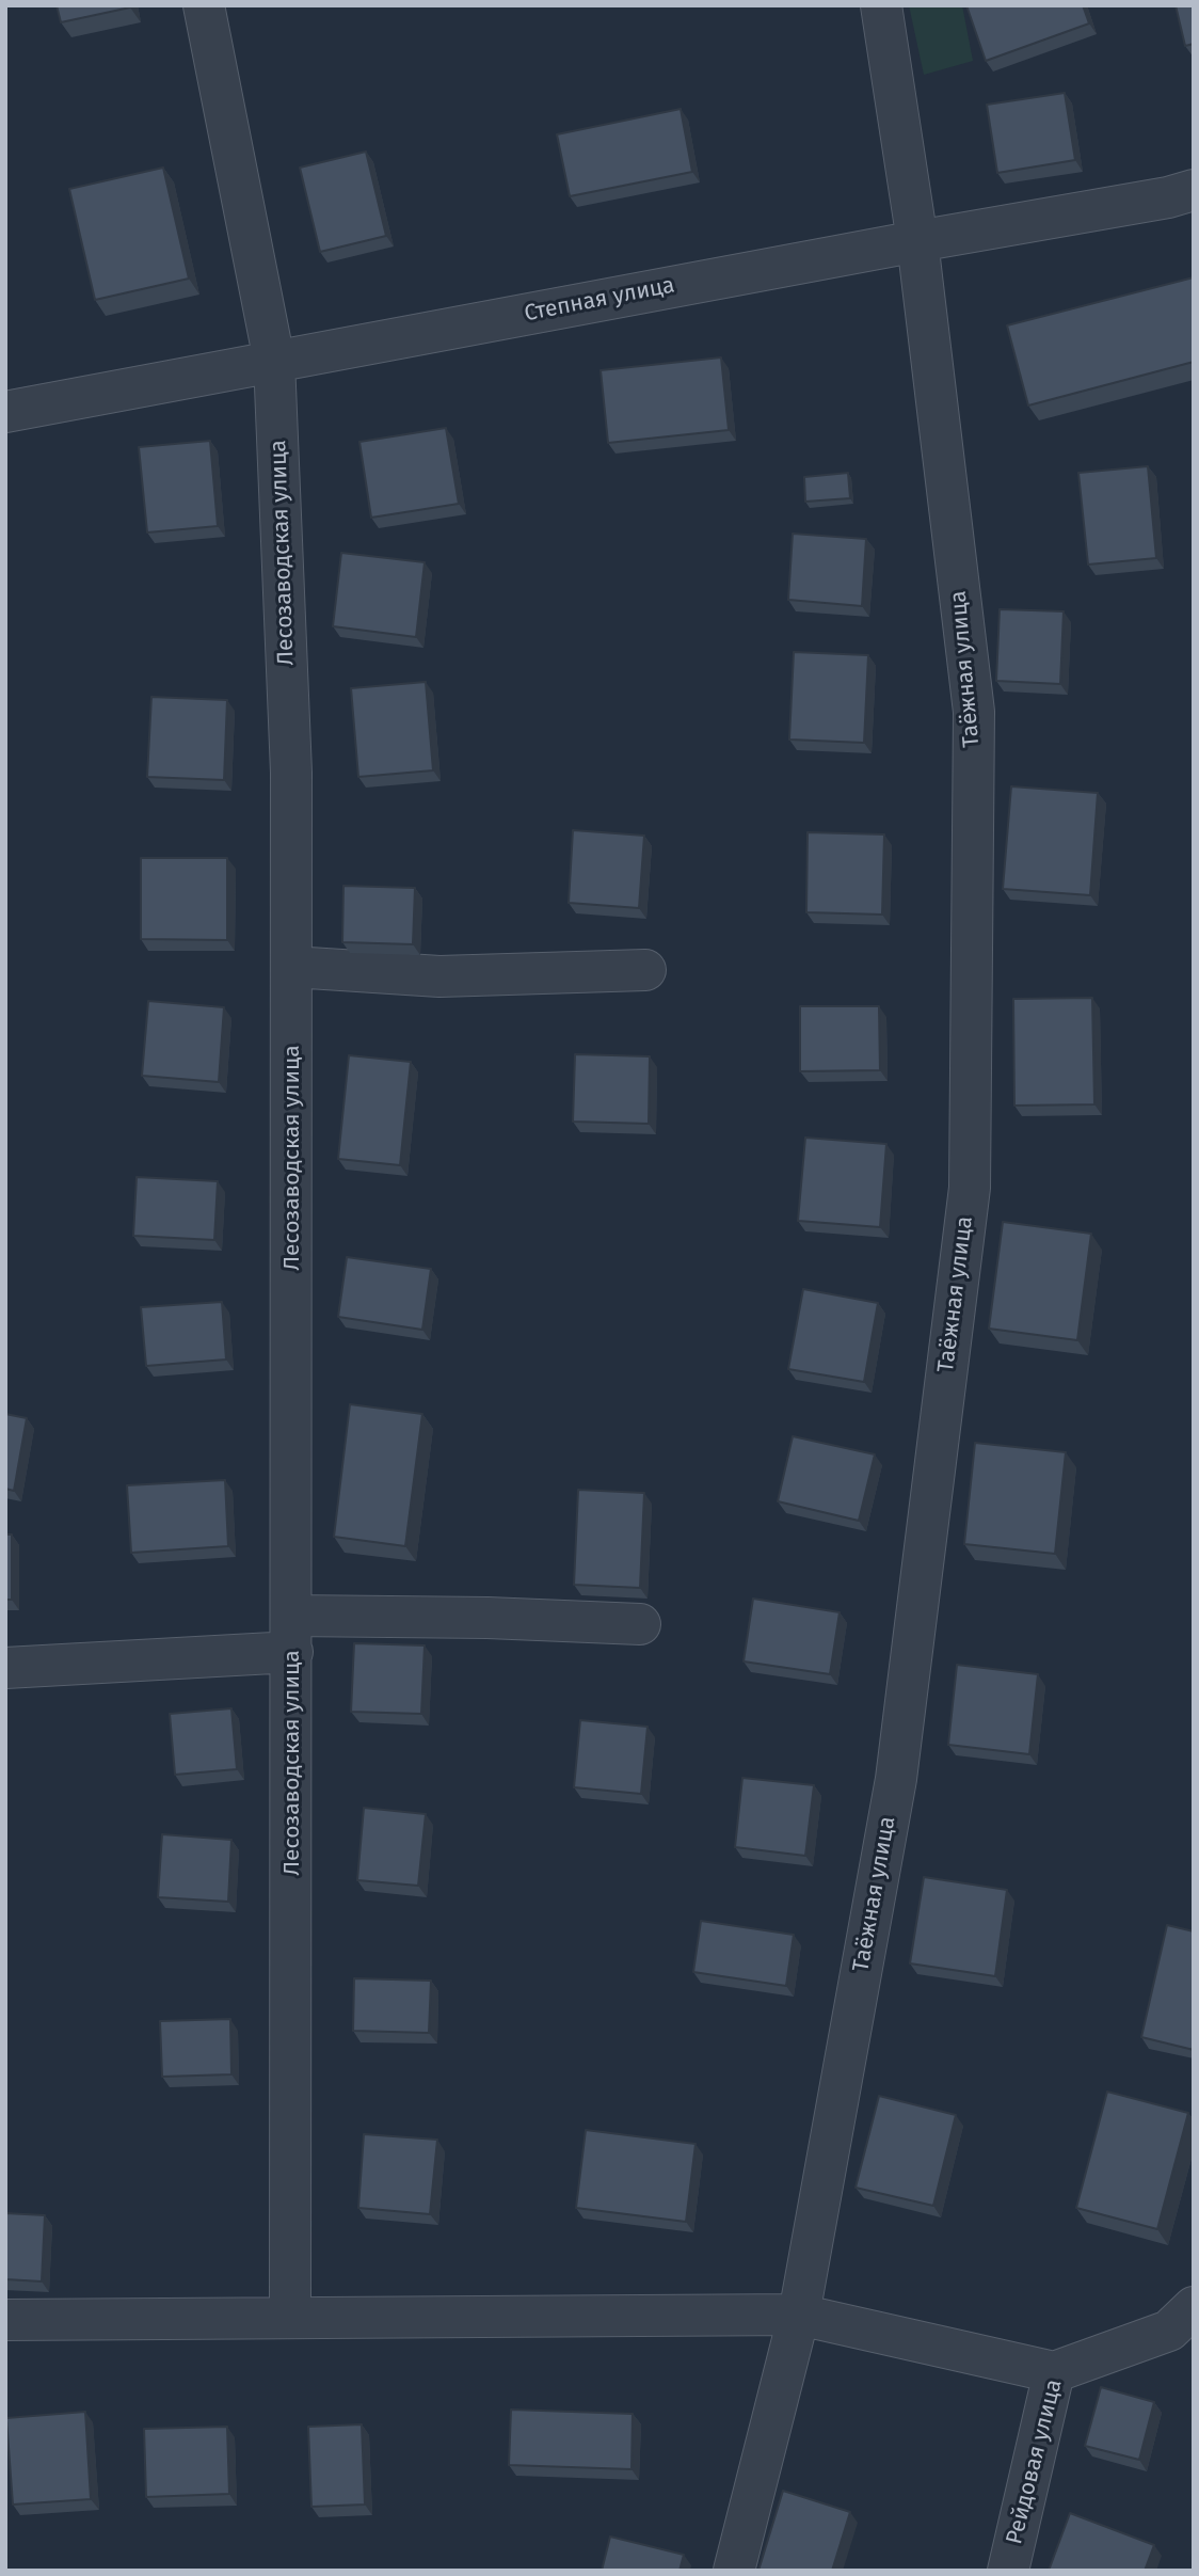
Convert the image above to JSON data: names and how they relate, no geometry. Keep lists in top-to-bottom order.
{
  "streets": {
    "street": [
      "Степная улица",
      "Лесозаводская улица",
      "Таёжная улица",
      "Рейдовая улица"
    ]
  },
  "crossings": [
    ["Степная улица", "Лесозаводская улица"],
    ["Степная улица", "Таёжная улица"]
  ]
}
